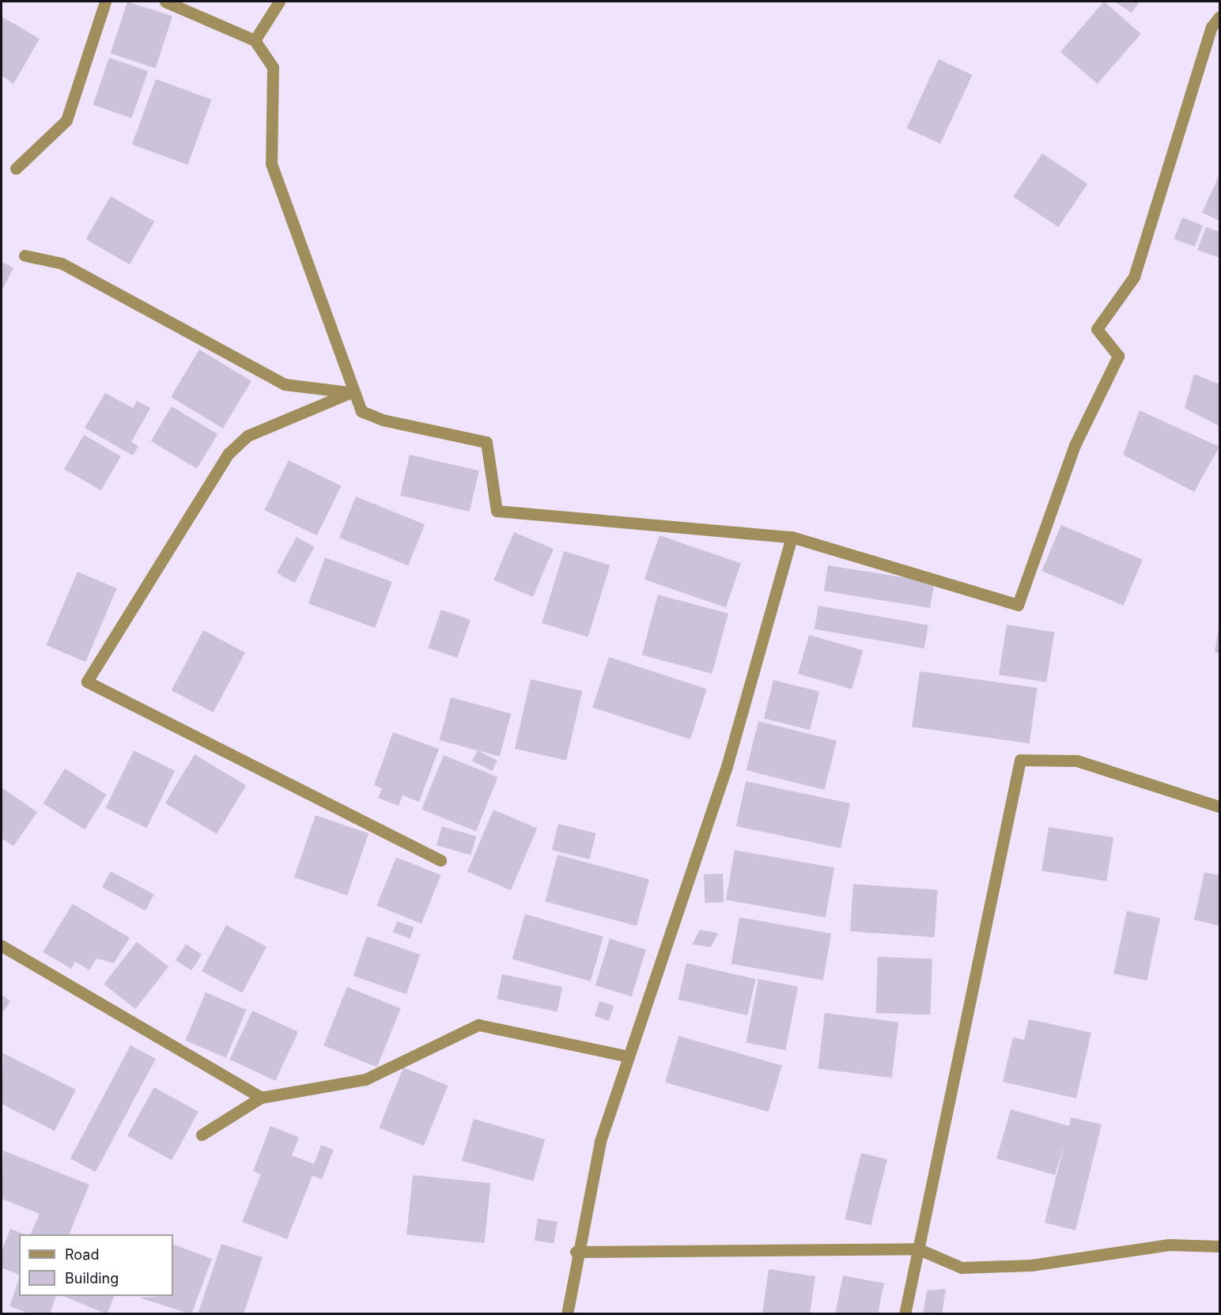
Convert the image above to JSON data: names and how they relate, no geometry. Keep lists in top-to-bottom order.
{
  "legend": ["Road", "Building"]
}
